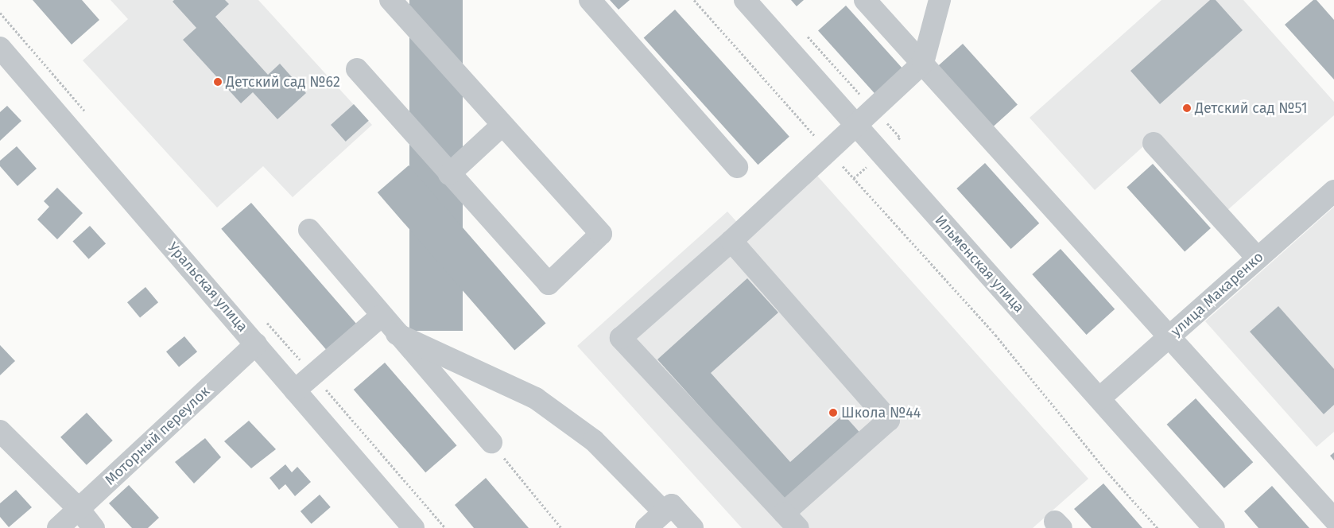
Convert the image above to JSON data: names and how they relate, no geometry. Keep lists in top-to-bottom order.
{
  "streets": {
    "street": [
      "Ильменская улица",
      "Уральская улица",
      "улица Макаренко",
      "Моторный переулок"
    ]
  },
  "crossings": [
    ["Ильменская улица", "улица Макаренко"],
    ["Уральская улица", "Моторный переулок"]
  ],
  "places": ["Детский сад №62", "Детский сад №51", "Школа №44"]
}
